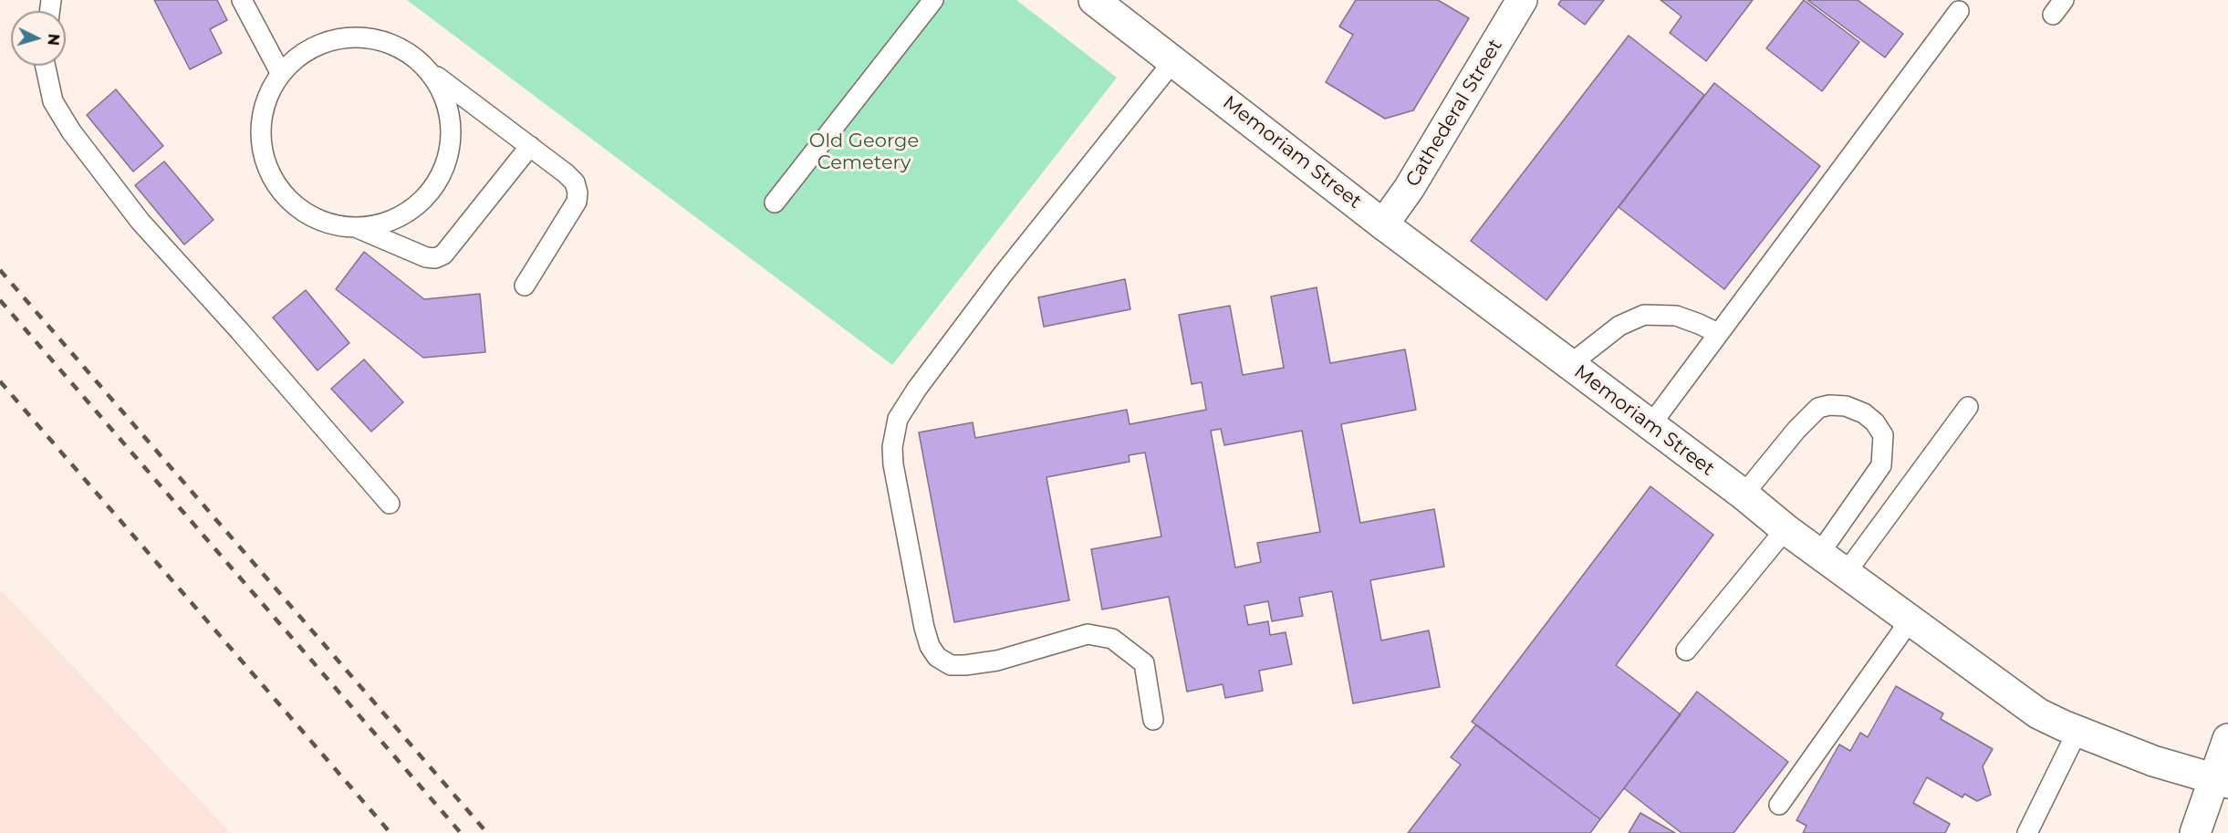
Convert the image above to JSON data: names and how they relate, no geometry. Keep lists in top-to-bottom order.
{
  "streets": {
    "main road": ["Cathederal Street", "Memoriam Street"]
  },
  "crossings": [
    ["Cathederal Street", "Memoriam Street"]
  ],
  "parks": ["Old George Cemetery"],
  "north": "right"
}
